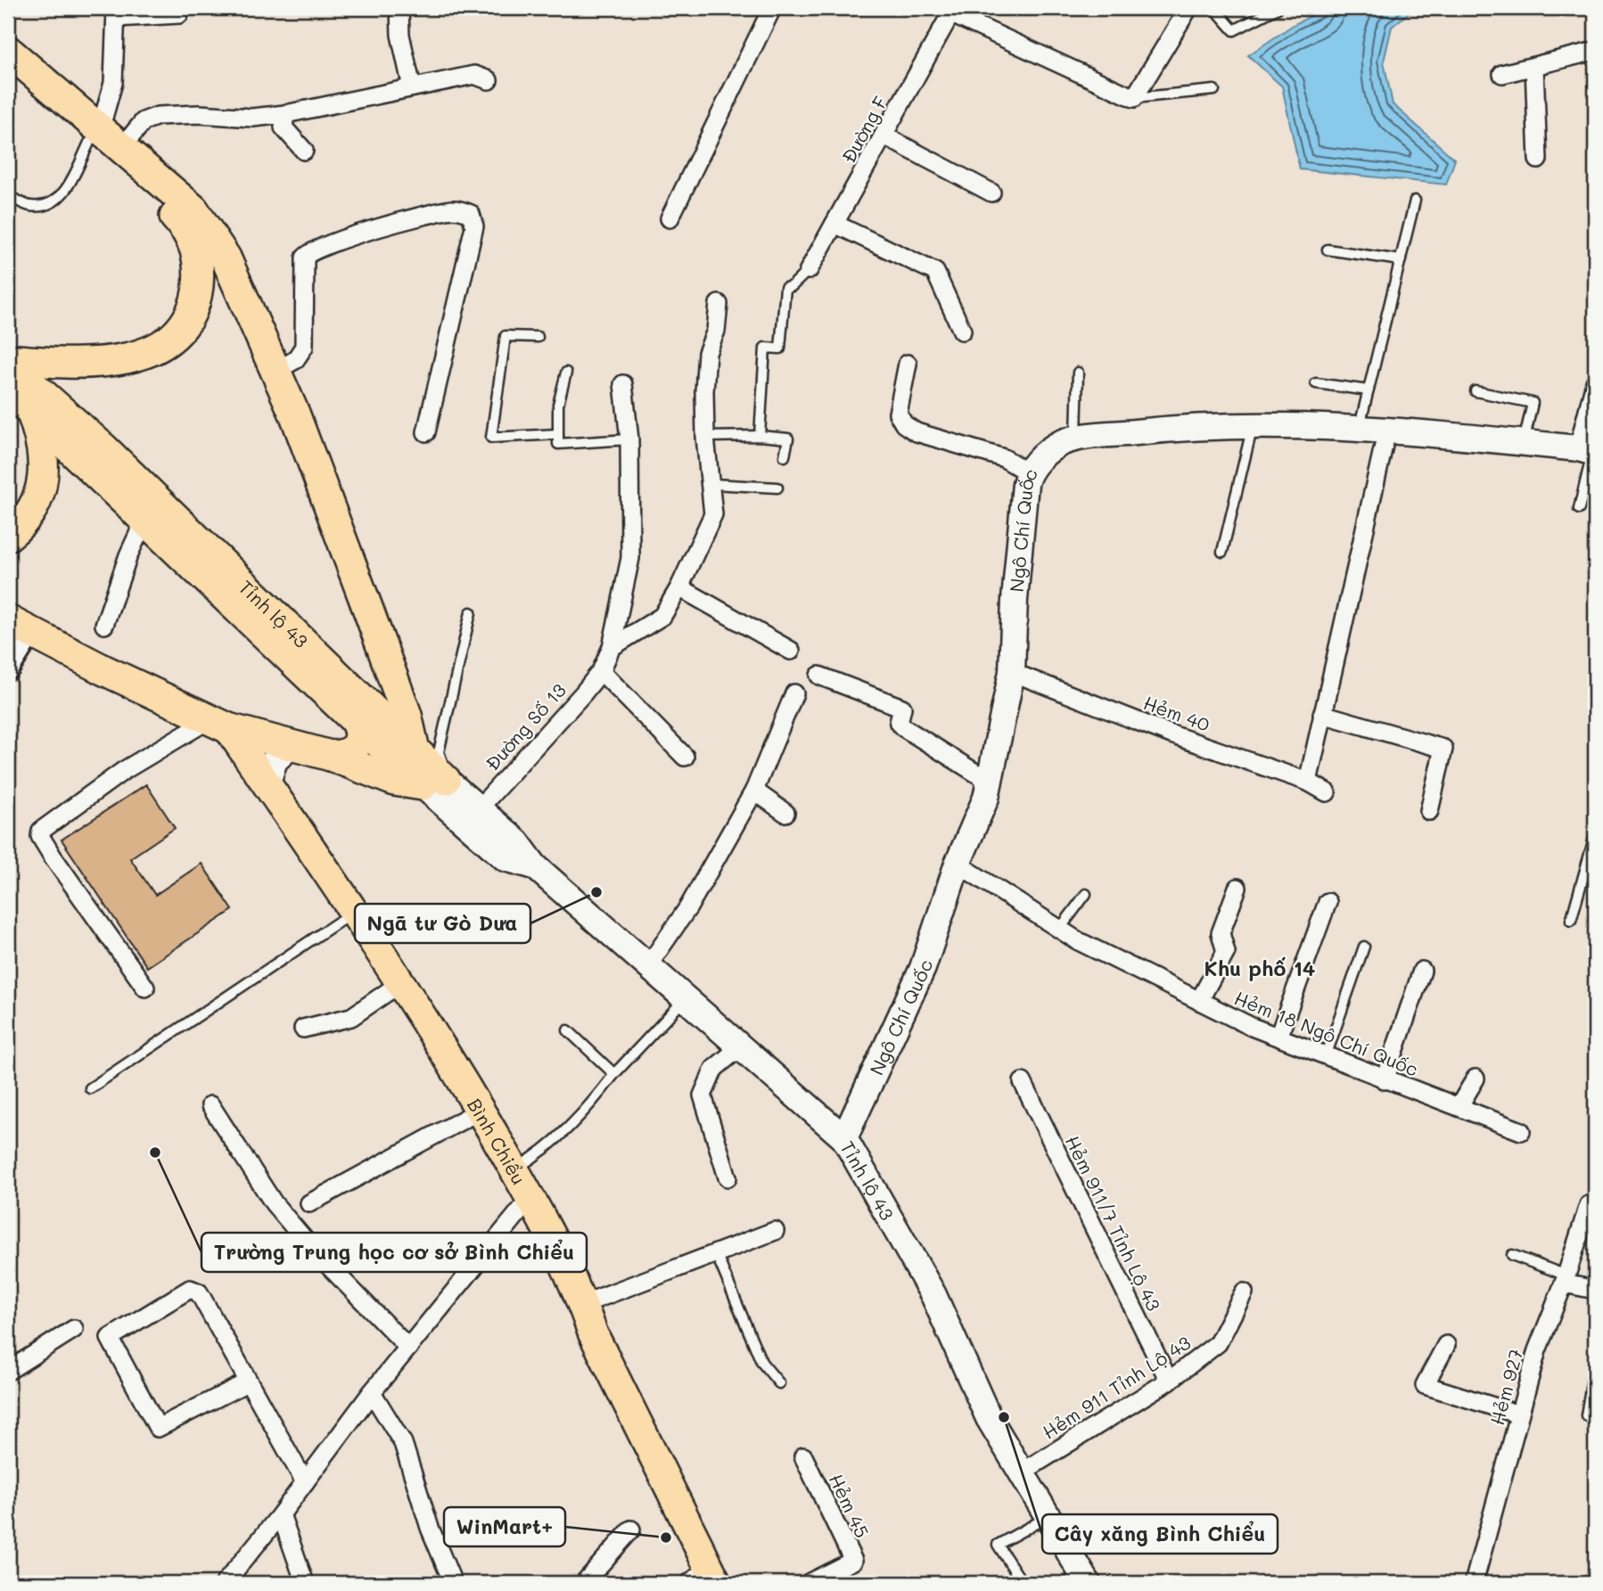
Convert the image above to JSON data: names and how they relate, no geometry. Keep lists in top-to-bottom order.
{
  "streets": {
    "main road": ["Ngô Chí Quốc", "Tỉnh lộ 43", "Bình Chiểu"],
    "street": [
      "Đường F",
      "Hẻm 40",
      "Đường Số 13",
      "Hẻm 18 Ngô Chí Quốc",
      "Hẻm 911/7 Tỉnh Lộ 43",
      "Hẻm 911 Tỉnh Lộ 43",
      "Hẻm 927",
      "Hẻm 45"
    ]
  },
  "crossings": [
    ["Ngô Chí Quốc", "Tỉnh lộ 43"],
    ["Ngô Chí Quốc", "Hẻm 40"],
    ["Ngô Chí Quốc", "Hẻm 18 Ngô Chí Quốc"],
    ["Tỉnh lộ 43", "Đường Số 13"],
    ["Tỉnh lộ 43", "Hẻm 911 Tỉnh Lộ 43"],
    ["Hẻm 911/7 Tỉnh Lộ 43", "Hẻm 911 Tỉnh Lộ 43"]
  ],
  "districts": ["Khu phố 14"],
  "places": [
    "Ngã tư Gò Dưa",
    "Trường Trung học cơ sở Bình Chiểu",
    "Cây xăng Bình Chiểu",
    "WinMart+"
  ]
}
